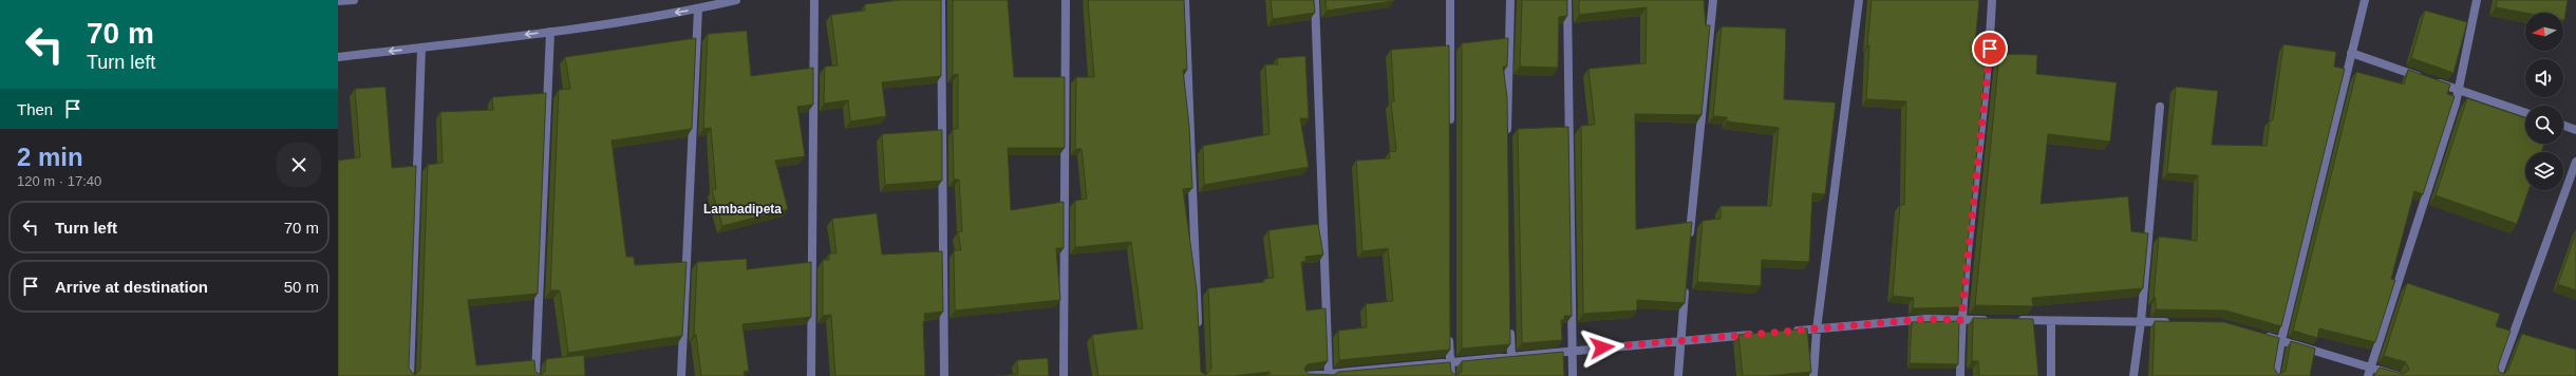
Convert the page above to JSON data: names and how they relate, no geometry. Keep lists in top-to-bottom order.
{
  "districts": ["Lambadipeta"],
  "north": "left",
  "page": {
    "turn": ["70 m", "Turn left"],
    "then": "Then",
    "heading": ["2 min", "120 m · 17:40"],
    "list": [
      {
        "name": "Turn left",
        "value": "70 m"
      },
      {
        "name": "Arrive at destination",
        "value": "50 m"
      }
    ]
  }
}
